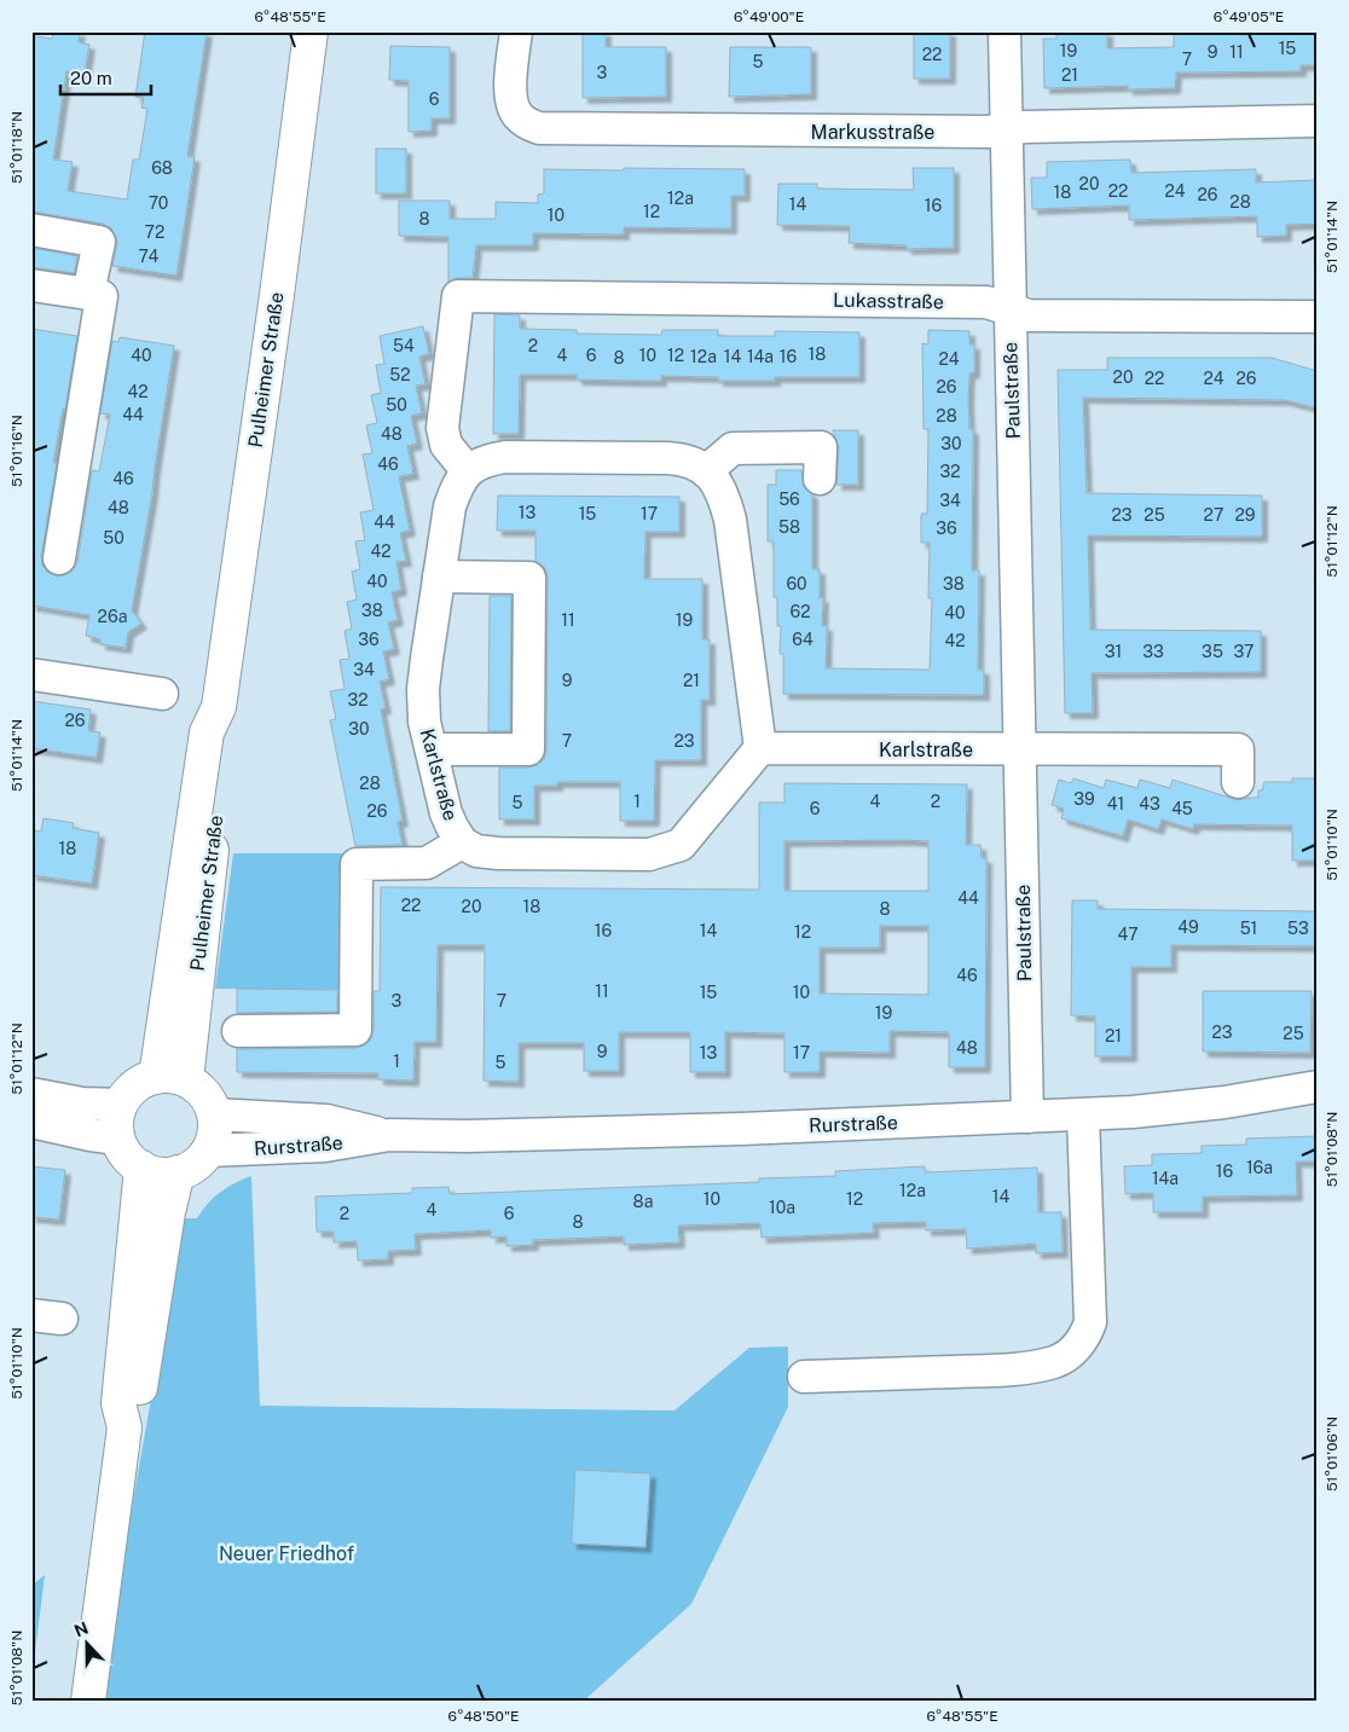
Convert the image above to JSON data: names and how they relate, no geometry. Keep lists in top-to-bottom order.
{
  "streets": {
    "main road": ["Pulheimer Straße"],
    "street": [
      "Markusstraße",
      "Lukasstraße",
      "Paulstraße",
      "Karlstraße",
      "Rurstraße"
    ]
  },
  "crossings": [
    ["Markusstraße", "Paulstraße"],
    ["Lukasstraße", "Paulstraße"],
    ["Lukasstraße", "Karlstraße"],
    ["Pulheimer Straße", "Rurstraße"],
    ["Paulstraße", "Karlstraße"],
    ["Paulstraße", "Rurstraße"]
  ],
  "parks": ["Neuer Friedhof"],
  "house_numbers": [
    "15",
    "19",
    "9",
    "11",
    "22",
    "7",
    "5",
    "3",
    "21",
    "6",
    "68",
    "20",
    "22",
    "24",
    "18",
    "26",
    "12a",
    "28",
    "70",
    "14",
    "16",
    "12",
    "10",
    "8",
    "72",
    "74",
    "54",
    "2",
    "18",
    "40",
    "4",
    "6",
    "10",
    "12",
    "12a",
    "14",
    "14a",
    "16",
    "8",
    "24",
    "52",
    "20",
    "22",
    "24",
    "26",
    "26",
    "42",
    "50",
    "44",
    "28",
    "48",
    "30",
    "46",
    "32",
    "46",
    "56",
    "34",
    "48",
    "13",
    "15",
    "17",
    "23",
    "25",
    "27",
    "29",
    "44",
    "58",
    "36",
    "50",
    "42",
    "40",
    "60",
    "38",
    "38",
    "62",
    "40",
    "26a",
    "11",
    "19",
    "36",
    "64",
    "42",
    "31",
    "33",
    "35",
    "37",
    "34",
    "9",
    "21",
    "32",
    "26",
    "30",
    "7",
    "23",
    "28",
    "39",
    "1",
    "4",
    "2",
    "5",
    "41",
    "43",
    "6",
    "45",
    "26",
    "18",
    "44",
    "22",
    "20",
    "18",
    "8",
    "49",
    "51",
    "53",
    "16",
    "14",
    "12",
    "47",
    "46",
    "11",
    "15",
    "10",
    "3",
    "7",
    "19",
    "23",
    "25",
    "21",
    "48",
    "9",
    "13",
    "17",
    "1",
    "5",
    "16a",
    "16",
    "14a",
    "12a",
    "14",
    "10",
    "12",
    "8a",
    "10a",
    "4",
    "2",
    "6",
    "8"
  ],
  "scale_bar": "20 m",
  "north": "top",
  "coordinates": [
    "6°48'55\"E",
    "6°49'00\"E",
    "6°49'05\"E",
    "51°01'18\"N",
    "51°01'14\"N",
    "51°01'16\"N",
    "51°01'12\"N",
    "51°01'10\"N",
    "51°01'08\"N",
    "51°01'06\"N",
    "6°48'50\"E"
  ]
}
